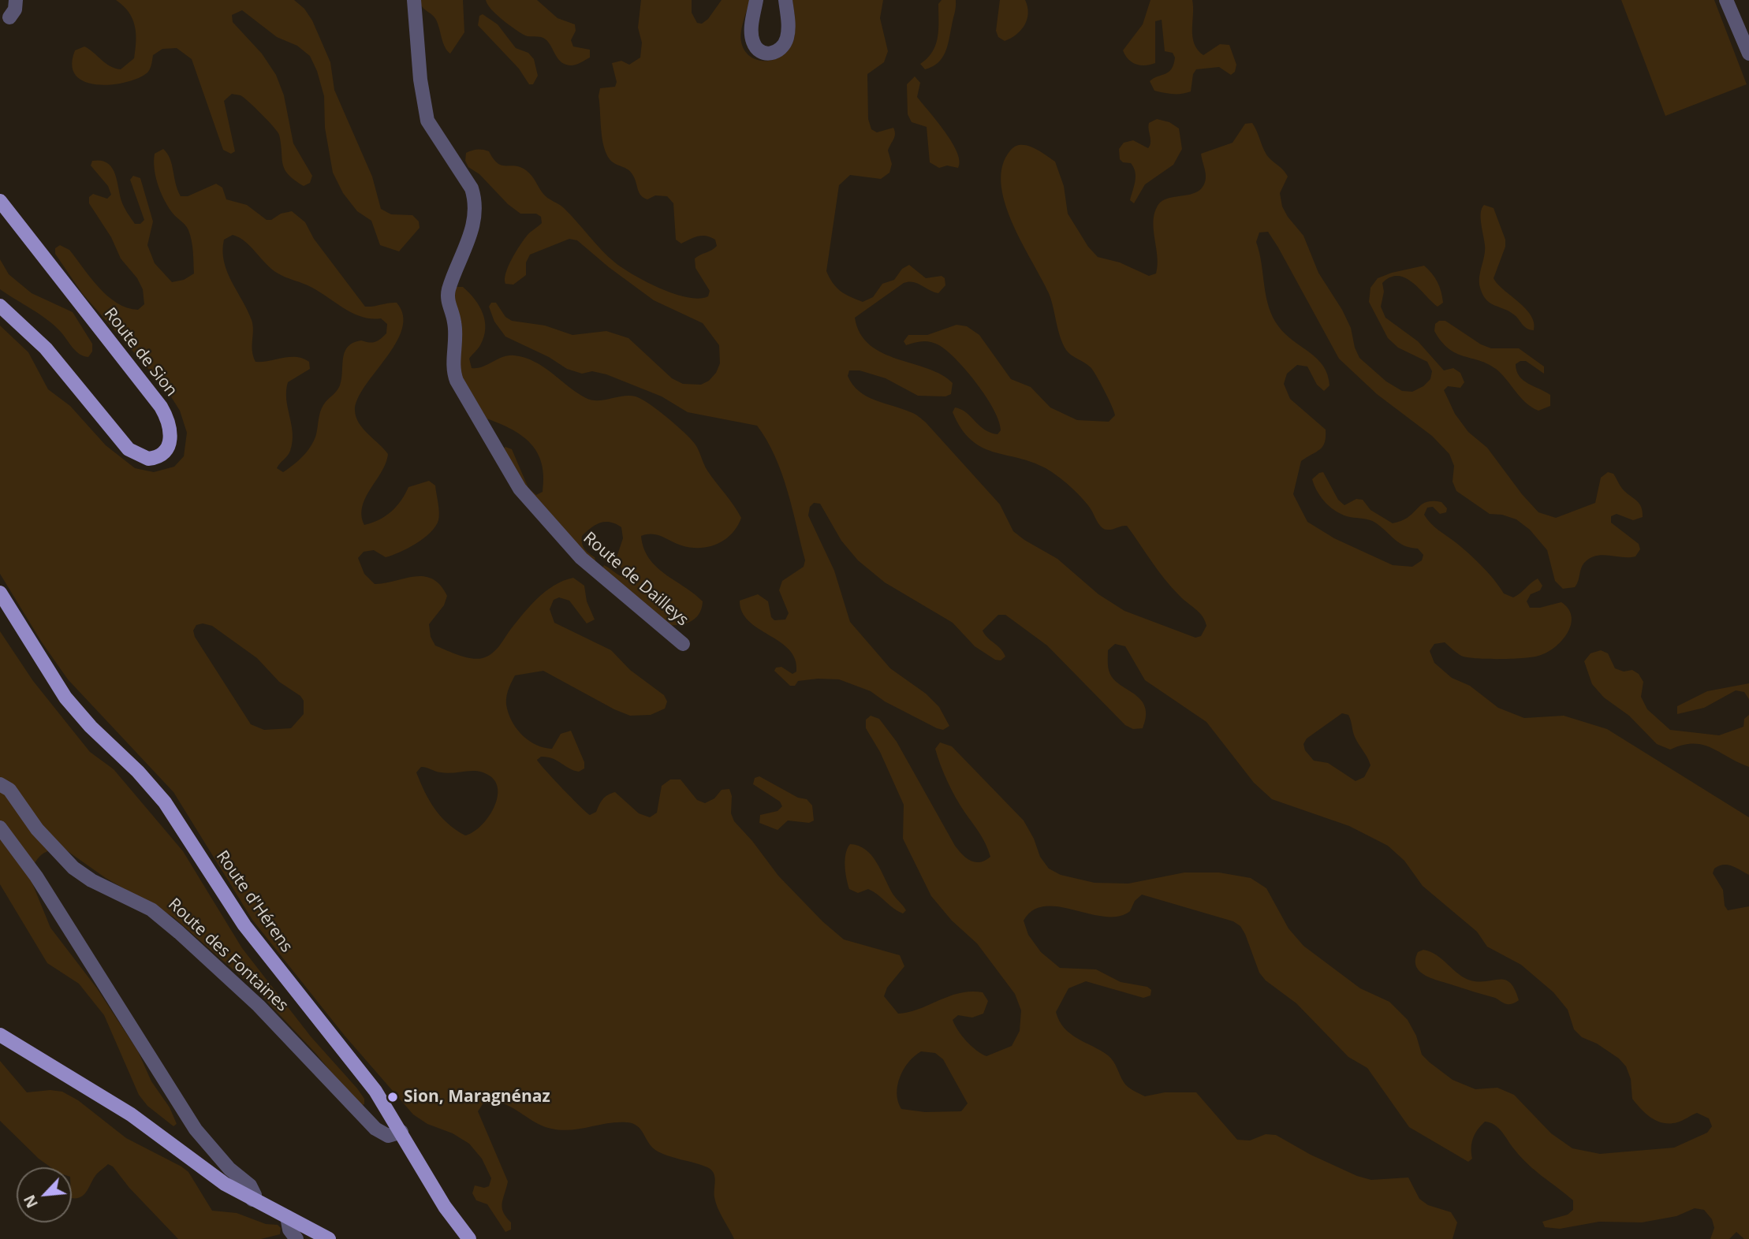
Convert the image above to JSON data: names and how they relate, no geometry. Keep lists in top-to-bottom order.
{
  "streets": {
    "main road": ["Route de Sion", "Route d'Hérens"],
    "street": ["Route de Dailleys", "Route des Fontaines"]
  },
  "crossings": [
    ["Route d'Hérens", "Route des Fontaines"]
  ],
  "places": ["Sion, Maragnénaz"],
  "north": "bottom left"
}
